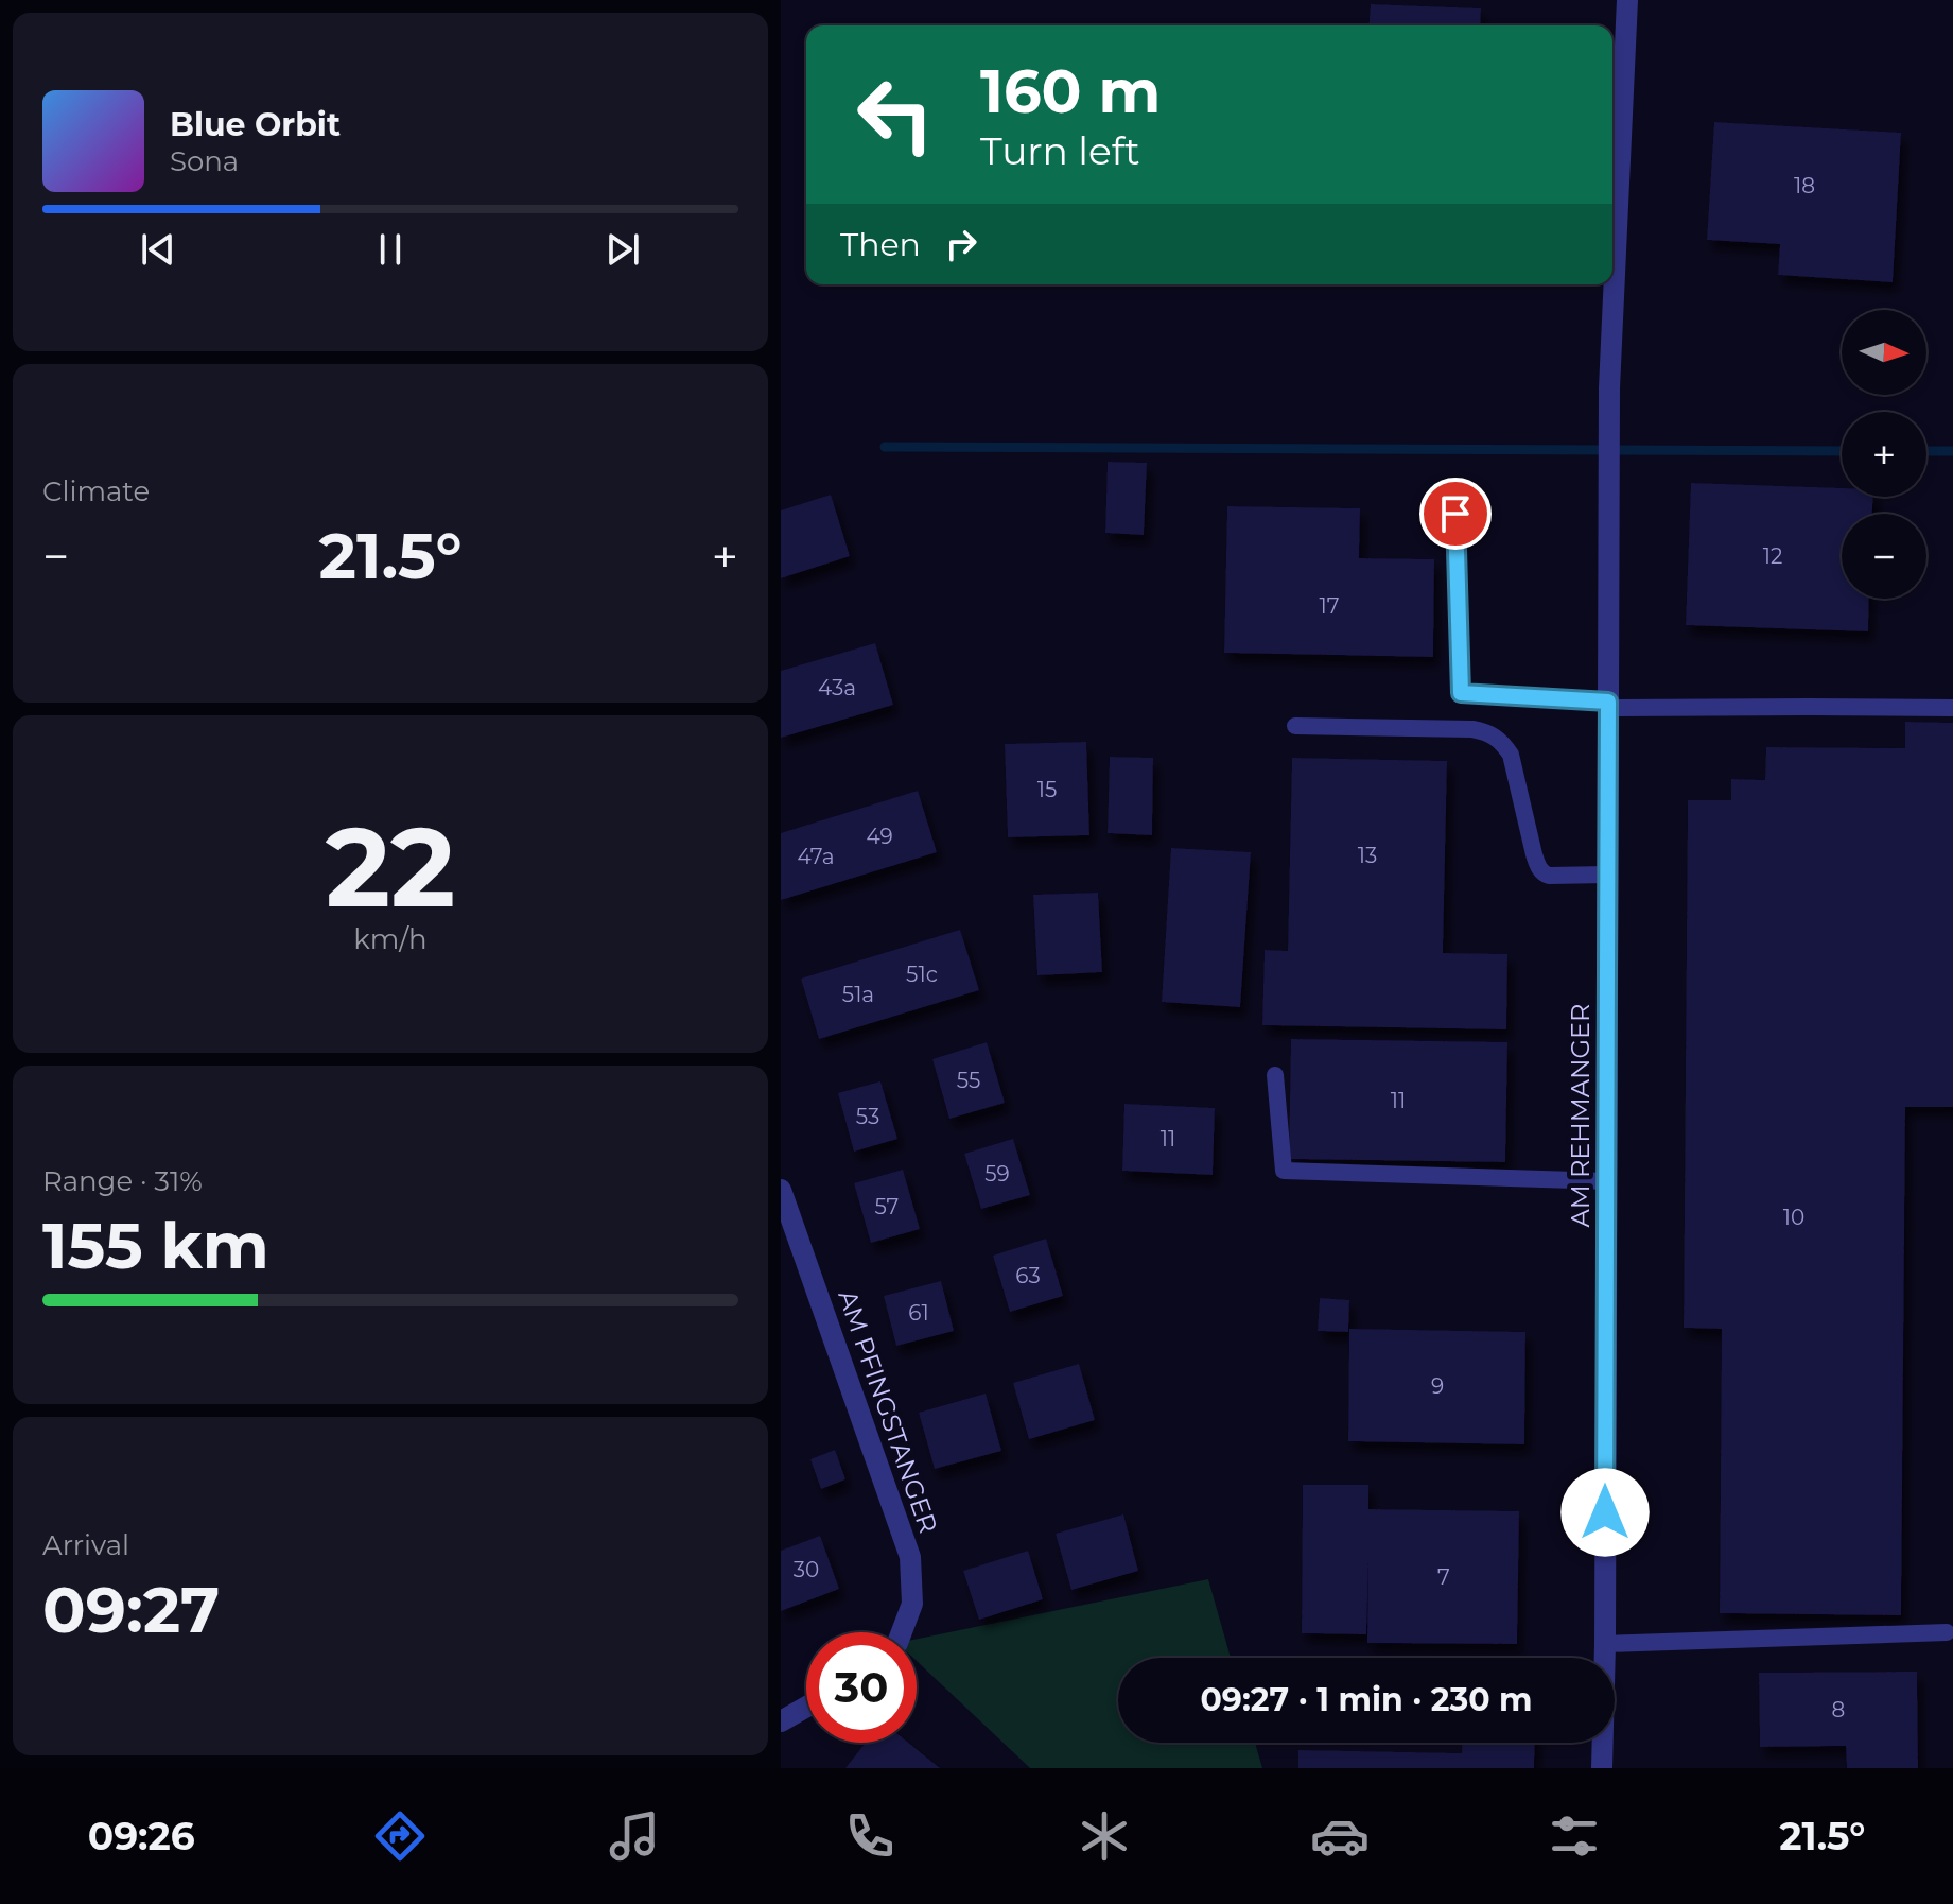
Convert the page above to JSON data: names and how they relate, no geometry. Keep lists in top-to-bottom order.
{
  "streets": {
    "street": ["AM REHMANGER", "AM PFINGSTANGER"]
  },
  "house_numbers": [
    "18",
    "12",
    "17",
    "43a",
    "15",
    "49",
    "13",
    "47a",
    "51c",
    "51a",
    "55",
    "11",
    "53",
    "11",
    "59",
    "57",
    "10",
    "63",
    "61",
    "9",
    "30",
    "7",
    "8"
  ],
  "north": "right",
  "page": {
    "turn": ["160 m", "Turn left"],
    "song": ["Blue Orbit", "Sona"],
    "then": "Then",
    "map_buttons": ["+", "−"],
    "tile": [
      "Climate",
      ["22", "km/h"],
      ["Range · 31%", "155 km"],
      ["Arrival", "09:27"]
    ],
    "heat": ["−", "21.5°", "+"],
    "limit": "30",
    "trip": "09:27 · 1 min · 230 m",
    "tabs": ["09:26", "21.5°"]
  }
}
